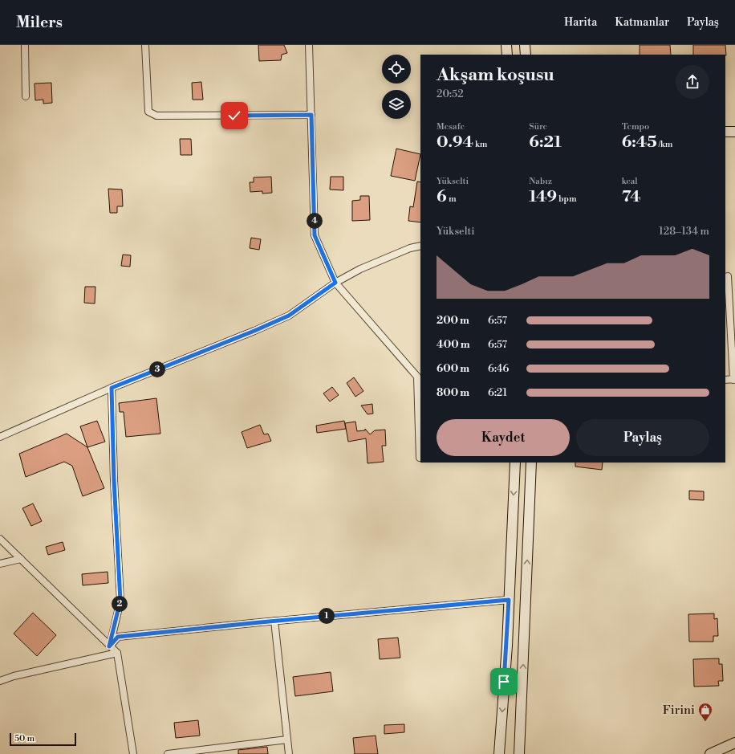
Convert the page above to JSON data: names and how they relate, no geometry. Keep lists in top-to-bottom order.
{
  "places": {
    "shop": ["Firini"]
  },
  "scale_bar": "50 m",
  "page": {
    "header": "Milers",
    "nav": ["Harita", "Katmanlar", "Paylaş"],
    "heading": ["Akşam koşusu", "20:52"],
    "stats": [
      ["Mesafe", "0.94 km"],
      ["Süre", "6:21"],
      ["Tempo", "6:45 /km"],
      ["Yükselti", "6 m"],
      ["Nabız", "149 bpm"],
      ["kcal", "74"]
    ],
    "pins": [
      "4",
      "3",
      "2",
      "1"
    ],
    "chart": ["Yükselti", "128–134 m"],
    "list": [
      {
        "name": "200 m",
        "note": "6:57"
      },
      {
        "name": "400 m",
        "note": "6:57"
      },
      {
        "name": "600 m",
        "note": "6:46"
      },
      {
        "name": "800 m",
        "note": "6:21"
      }
    ],
    "buttons": ["Kaydet", "Paylaş"],
    "scale": "50 m"
  }
}
